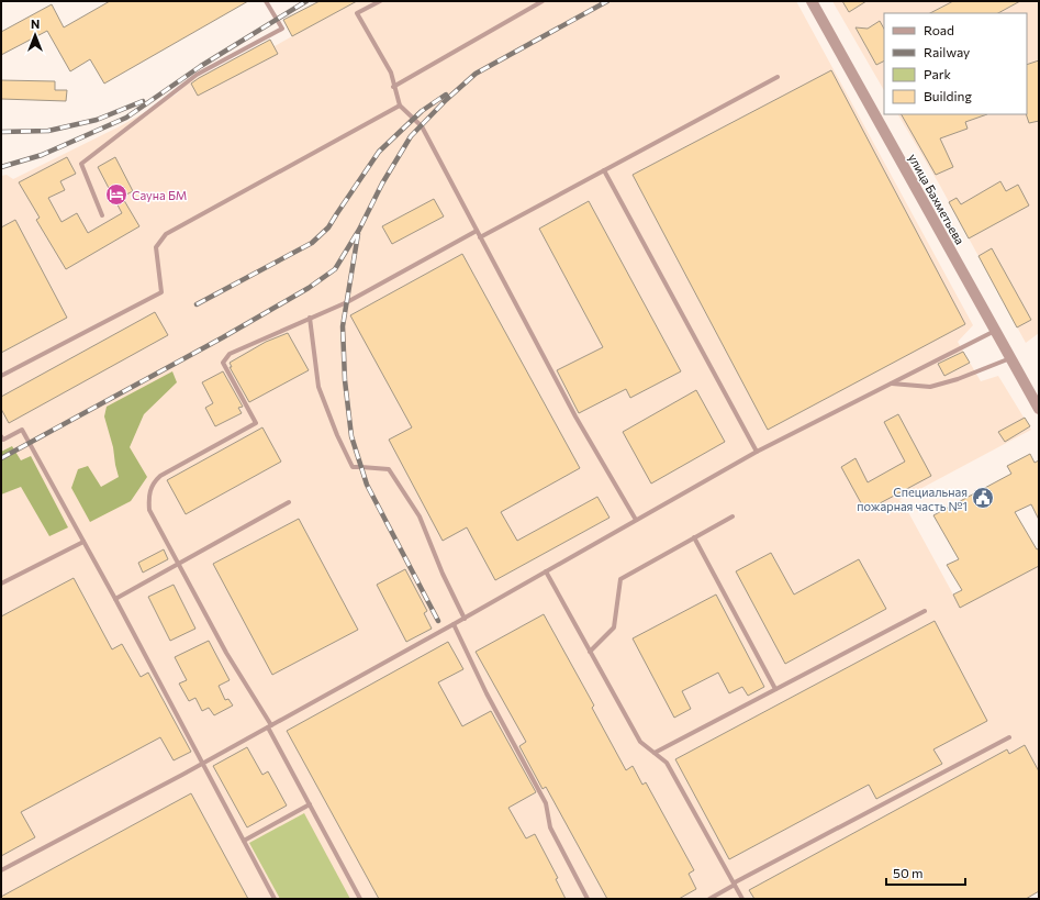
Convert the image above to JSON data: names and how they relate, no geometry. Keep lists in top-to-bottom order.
{
  "streets": {
    "street": ["улица Бахметьева"]
  },
  "places": {
    "hotel": ["Сауна БМ"],
    "public building": ["Специальная пожарная часть №1"]
  },
  "legend": [
    "Road",
    "Railway",
    "Park",
    "Building"
  ],
  "scale_bar": "50 m",
  "north": "top"
}
